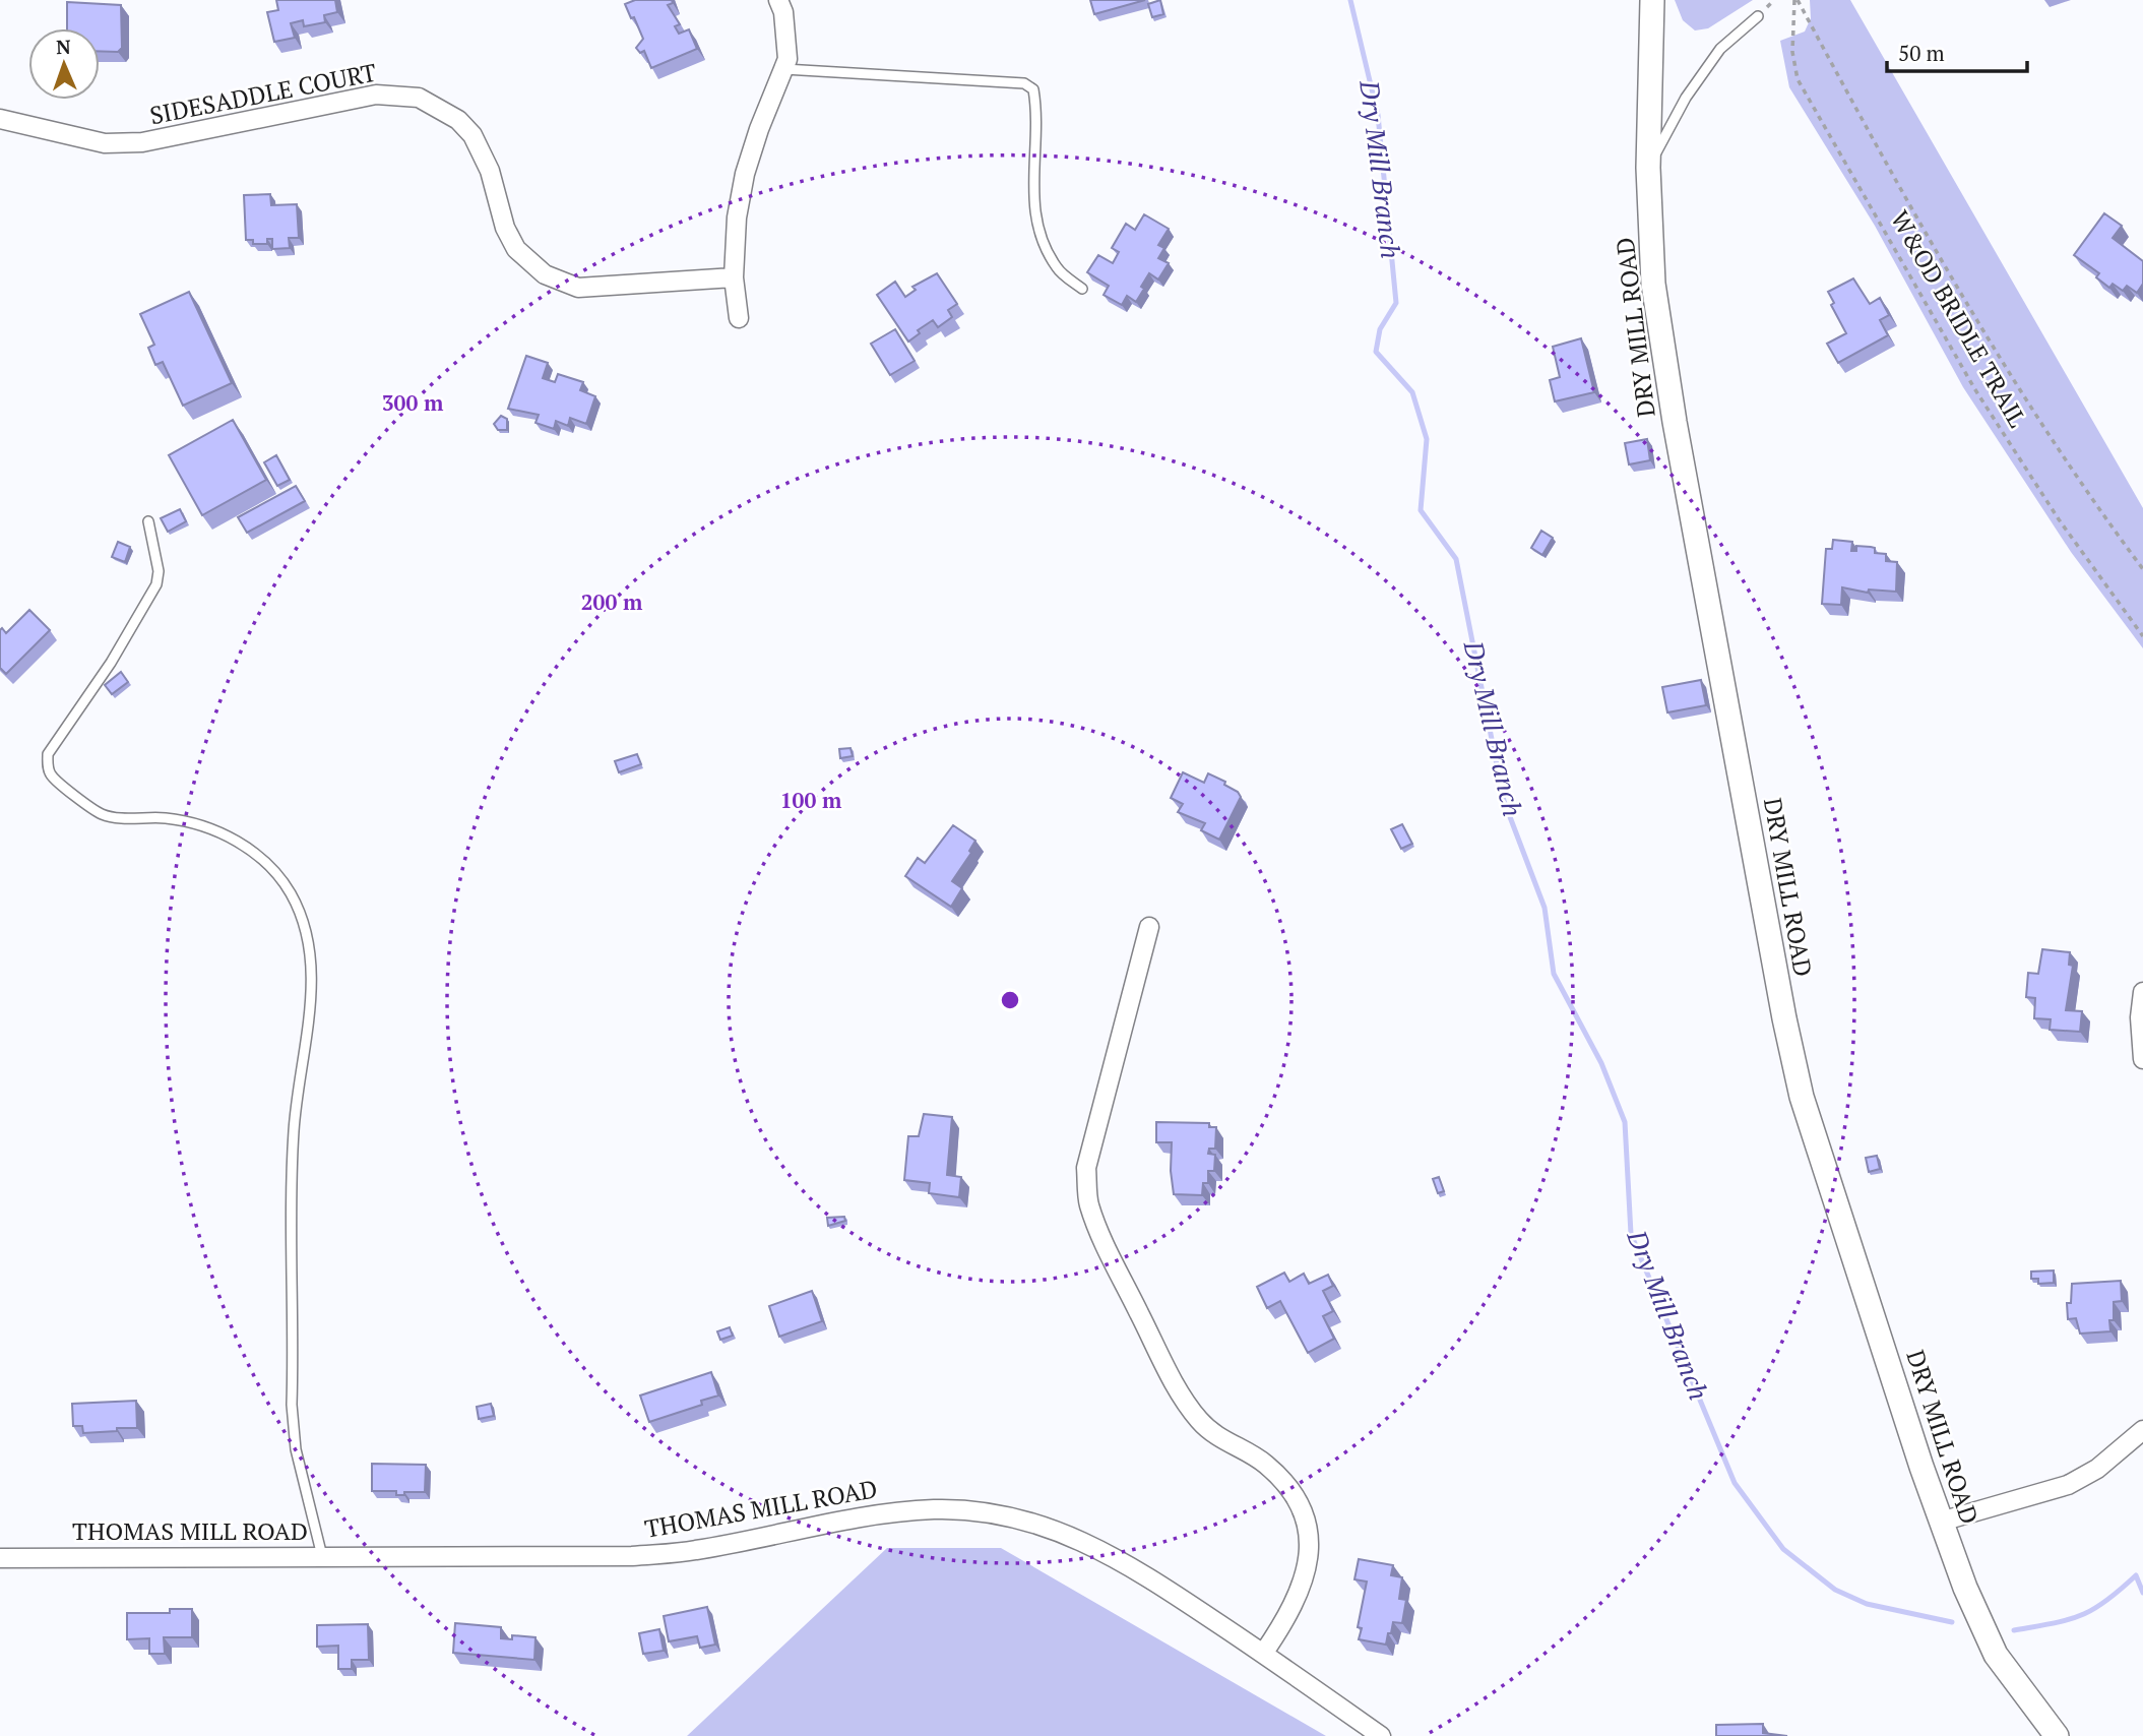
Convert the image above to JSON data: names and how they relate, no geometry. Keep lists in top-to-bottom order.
{
  "streets": {
    "street": ["SIDESADDLE COURT", "DRY MILL ROAD", "THOMAS MILL ROAD"],
    "path": ["W&OD BRIDLE TRAIL"]
  },
  "water": ["Dry Mill Branch"],
  "scale_bar": "50 m",
  "north": "top",
  "rings": ["300 m", "200 m", "100 m"]
}
